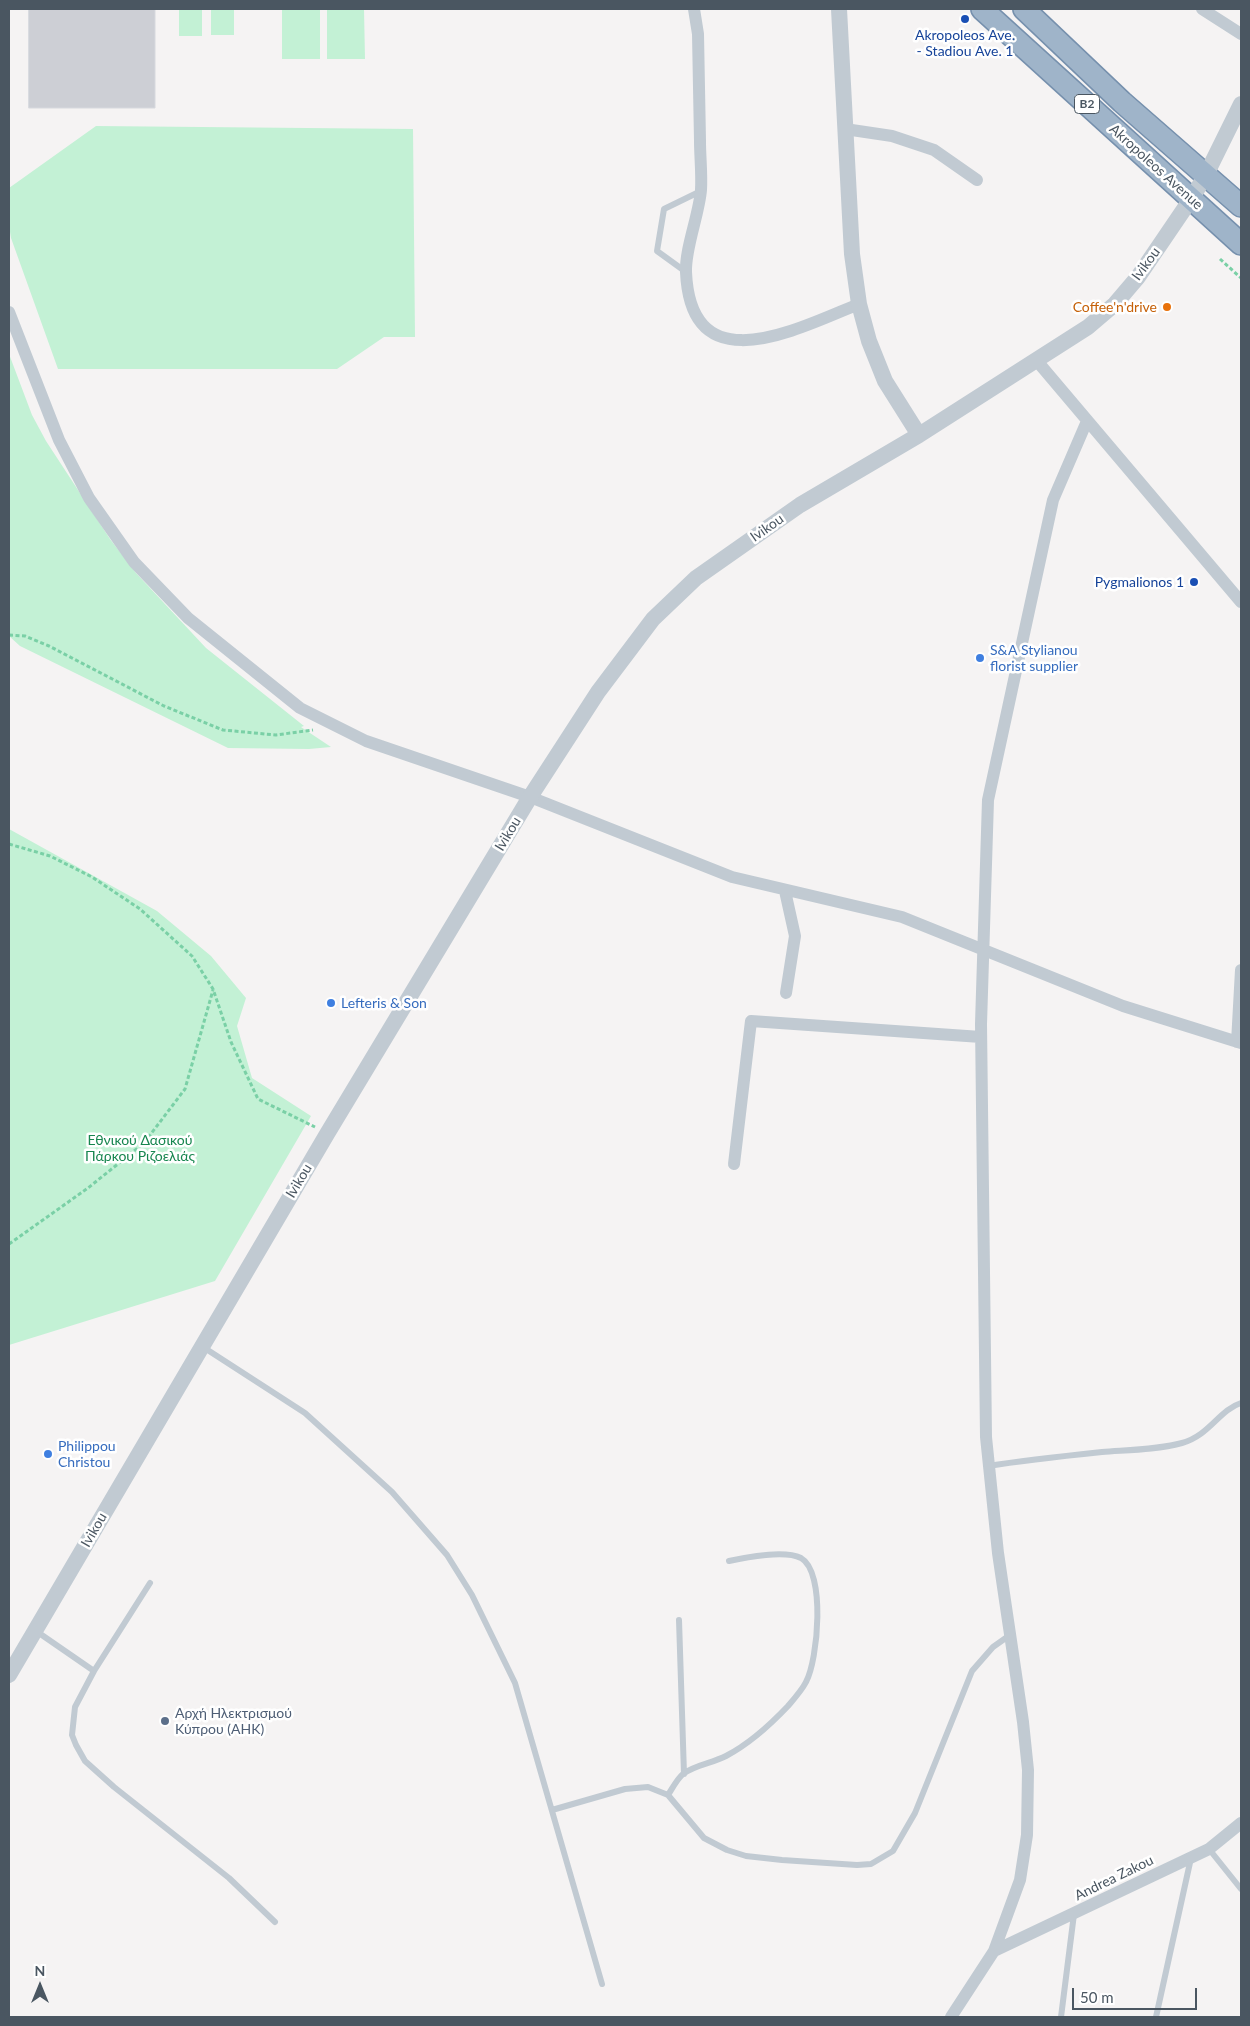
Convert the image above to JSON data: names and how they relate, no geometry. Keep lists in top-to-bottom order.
{
  "streets": {
    "highway": ["B2", "Akropoleos Avenue"],
    "street": ["Ivikou", "Andrea Zakou"]
  },
  "crossings": [
    ["Akropoleos Avenue", "Ivikou"]
  ],
  "parks": ["Εθνικού Δασικού Πάρκου Ριζοελιάς"],
  "places": [
    "Akropoleos Ave. - Stadiou Ave. 1",
    "Coffee'n'drive",
    "Pygmalionos 1",
    "S&A Stylianou florist supplier",
    "Lefteris & Son",
    "Philippou Christou",
    "Αρχή Ηλεκτρισμού Κύπρου (ΑΗΚ)"
  ],
  "scale_bar": "50 m",
  "north": "top"
}
